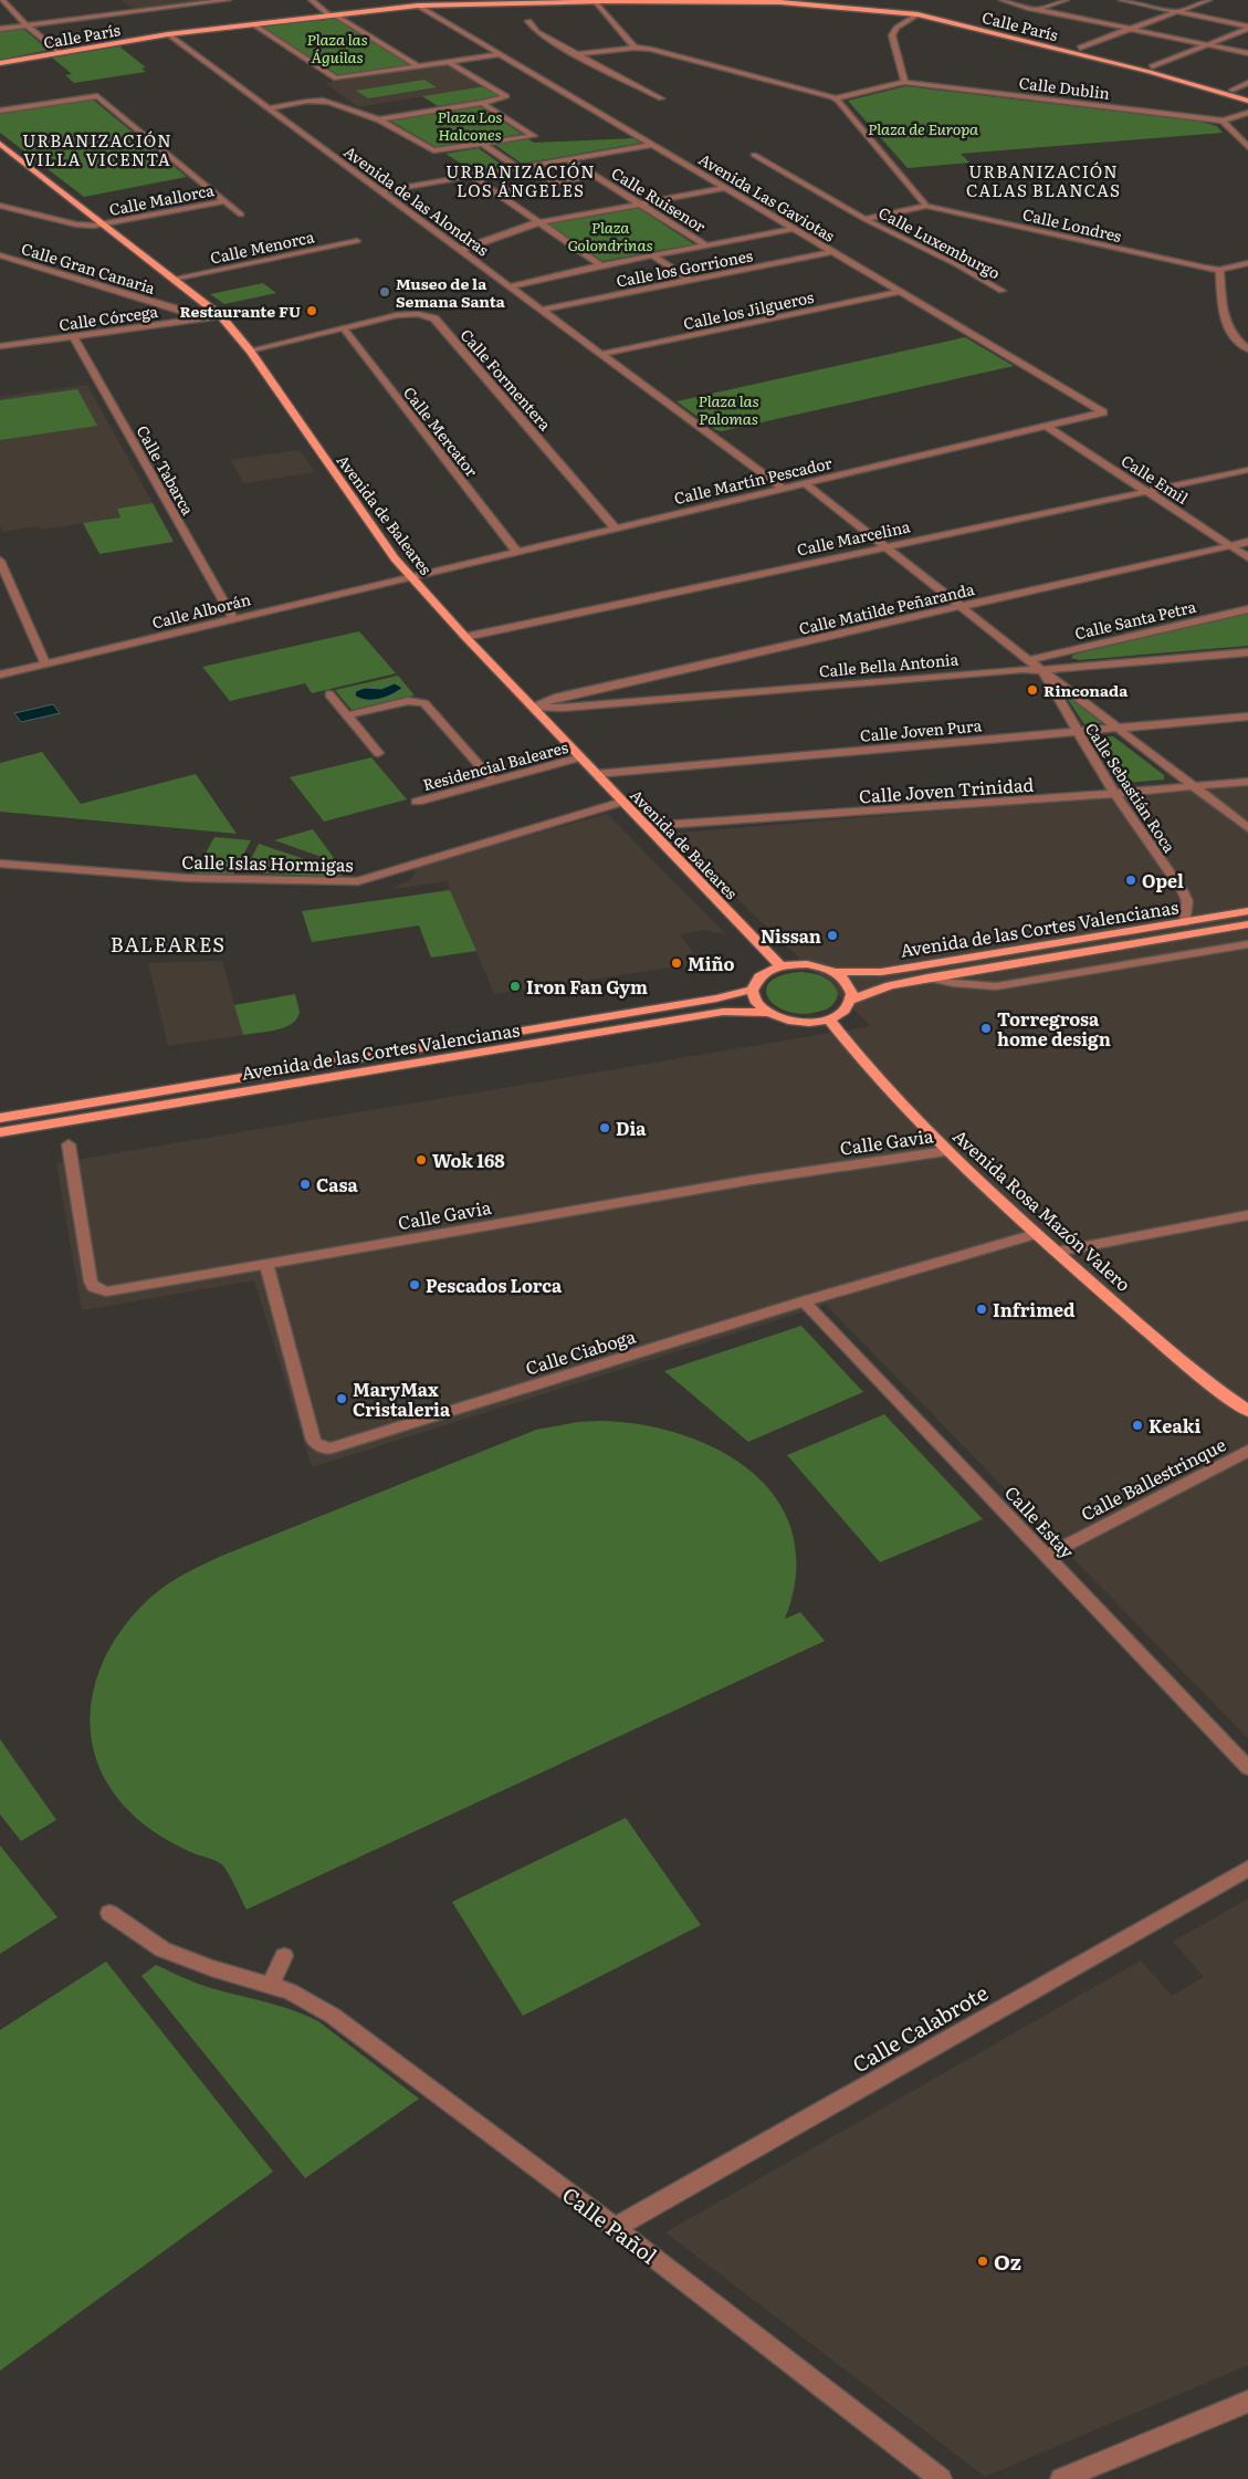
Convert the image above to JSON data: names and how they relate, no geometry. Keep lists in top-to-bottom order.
{
  "streets": {
    "main road": [
      "Calle París",
      "Avenida de Baleares",
      "Avenida de las Cortes Valencianas",
      "Avenida Rosa Mazón Valero"
    ],
    "street": [
      "Calle Dublin",
      "Avenida Las Gaviotas",
      "Calle Mallorca",
      "Calle Ruisenor",
      "Avenida de las Alondras",
      "Calle Londres",
      "Calle Luxemburgo",
      "Calle Menorca",
      "Calle Gran Canaria",
      "Calle los Gorriones",
      "Calle los Jilgueros",
      "Calle Córcega",
      "Calle Formentera",
      "Calle Mercator",
      "Calle Tabarca",
      "Calle Emil",
      "Calle Martín Pescador",
      "Calle Marcelina",
      "Calle Matilde Peñaranda",
      "Calle Alborán",
      "Calle Santa Petra",
      "Calle Bella Antonia",
      "Calle Joven Pura",
      "Residencial Baleares",
      "Calle Sebastián Roca",
      "Calle Joven Trinidad",
      "Calle Islas Hormigas",
      "Calle Gavia",
      "Calle Ciaboga",
      "Calle Ballestrinque",
      "Calle Estay",
      "Calle Calabrote",
      "Calle Pañol"
    ]
  },
  "crossings": [
    ["Calle París", "Avenida Las Gaviotas"],
    ["Calle París", "Avenida de las Alondras"],
    ["Avenida Las Gaviotas", "Calle los Gorriones"],
    ["Avenida Las Gaviotas", "Calle los Jilgueros"],
    ["Avenida Las Gaviotas", "Calle Martín Pescador"],
    ["Calle Mallorca", "Avenida de Baleares"],
    ["Avenida de las Alondras", "Calle los Gorriones"],
    ["Avenida de las Alondras", "Calle los Jilgueros"],
    ["Avenida de las Alondras", "Calle Martín Pescador"],
    ["Calle Londres", "Calle Luxemburgo"],
    ["Calle Menorca", "Avenida de Baleares"],
    ["Calle Gran Canaria", "Calle Córcega"],
    ["Calle Córcega", "Calle Tabarca"],
    ["Calle Córcega", "Avenida de Baleares"],
    ["Calle Formentera", "Calle Mercator"],
    ["Calle Formentera", "Calle Martín Pescador"],
    ["Calle Formentera", "Avenida de Baleares"],
    ["Calle Mercator", "Calle Martín Pescador"],
    ["Calle Tabarca", "Calle Alborán"],
    ["Calle Emil", "Calle Martín Pescador"],
    ["Calle Emil", "Calle Marcelina"],
    ["Calle Emil", "Calle Matilde Peñaranda"],
    ["Calle Martín Pescador", "Avenida de Baleares"],
    ["Calle Martín Pescador", "Calle Alborán"],
    ["Avenida de Baleares", "Calle Marcelina"],
    ["Avenida de Baleares", "Calle Matilde Peñaranda"],
    ["Avenida de Baleares", "Calle Alborán"],
    ["Avenida de Baleares", "Calle Bella Antonia"],
    ["Avenida de Baleares", "Calle Joven Pura"],
    ["Avenida de Baleares", "Residencial Baleares"],
    ["Avenida de Baleares", "Calle Joven Trinidad"],
    ["Avenida de Baleares", "Calle Islas Hormigas"],
    ["Avenida de Baleares", "Avenida de las Cortes Valencianas"],
    ["Avenida de Baleares", "Avenida Rosa Mazón Valero"],
    ["Calle Matilde Peñaranda", "Calle Bella Antonia"],
    ["Calle Bella Antonia", "Calle Sebastián Roca"],
    ["Calle Joven Pura", "Calle Sebastián Roca"],
    ["Calle Sebastián Roca", "Calle Joven Trinidad"],
    ["Calle Sebastián Roca", "Avenida de las Cortes Valencianas"],
    ["Avenida de las Cortes Valencianas", "Avenida Rosa Mazón Valero"],
    ["Calle Gavia", "Avenida Rosa Mazón Valero"],
    ["Calle Gavia", "Calle Ciaboga"],
    ["Avenida Rosa Mazón Valero", "Calle Ciaboga"],
    ["Calle Ciaboga", "Calle Estay"],
    ["Calle Ballestrinque", "Calle Estay"],
    ["Calle Calabrote", "Calle Pañol"]
  ],
  "districts": [
    "URBANIZACIÓN VILLA VICENTA",
    "URBANIZACIÓN LOS ÁNGELES",
    "URBANIZACIÓN CALAS BLANCAS",
    "BALEARES"
  ],
  "parks": [
    "Plaza las Águilas",
    "Plaza Los Halcones",
    "Plaza de Europa",
    "Plaza Golondrinas",
    "Plaza las Palomas"
  ],
  "places": [
    "Museo de la Semana Santa",
    "Restaurante FU",
    "Rinconada",
    "Opel",
    "Nissan",
    "Miño",
    "Iron Fan Gym",
    "Torregrosa home design",
    "Dia",
    "Wok 168",
    "Casa",
    "Pescados Lorca",
    "Infrimed",
    "MaryMax Cristaleria",
    "Keaki",
    "Oz"
  ]
}
